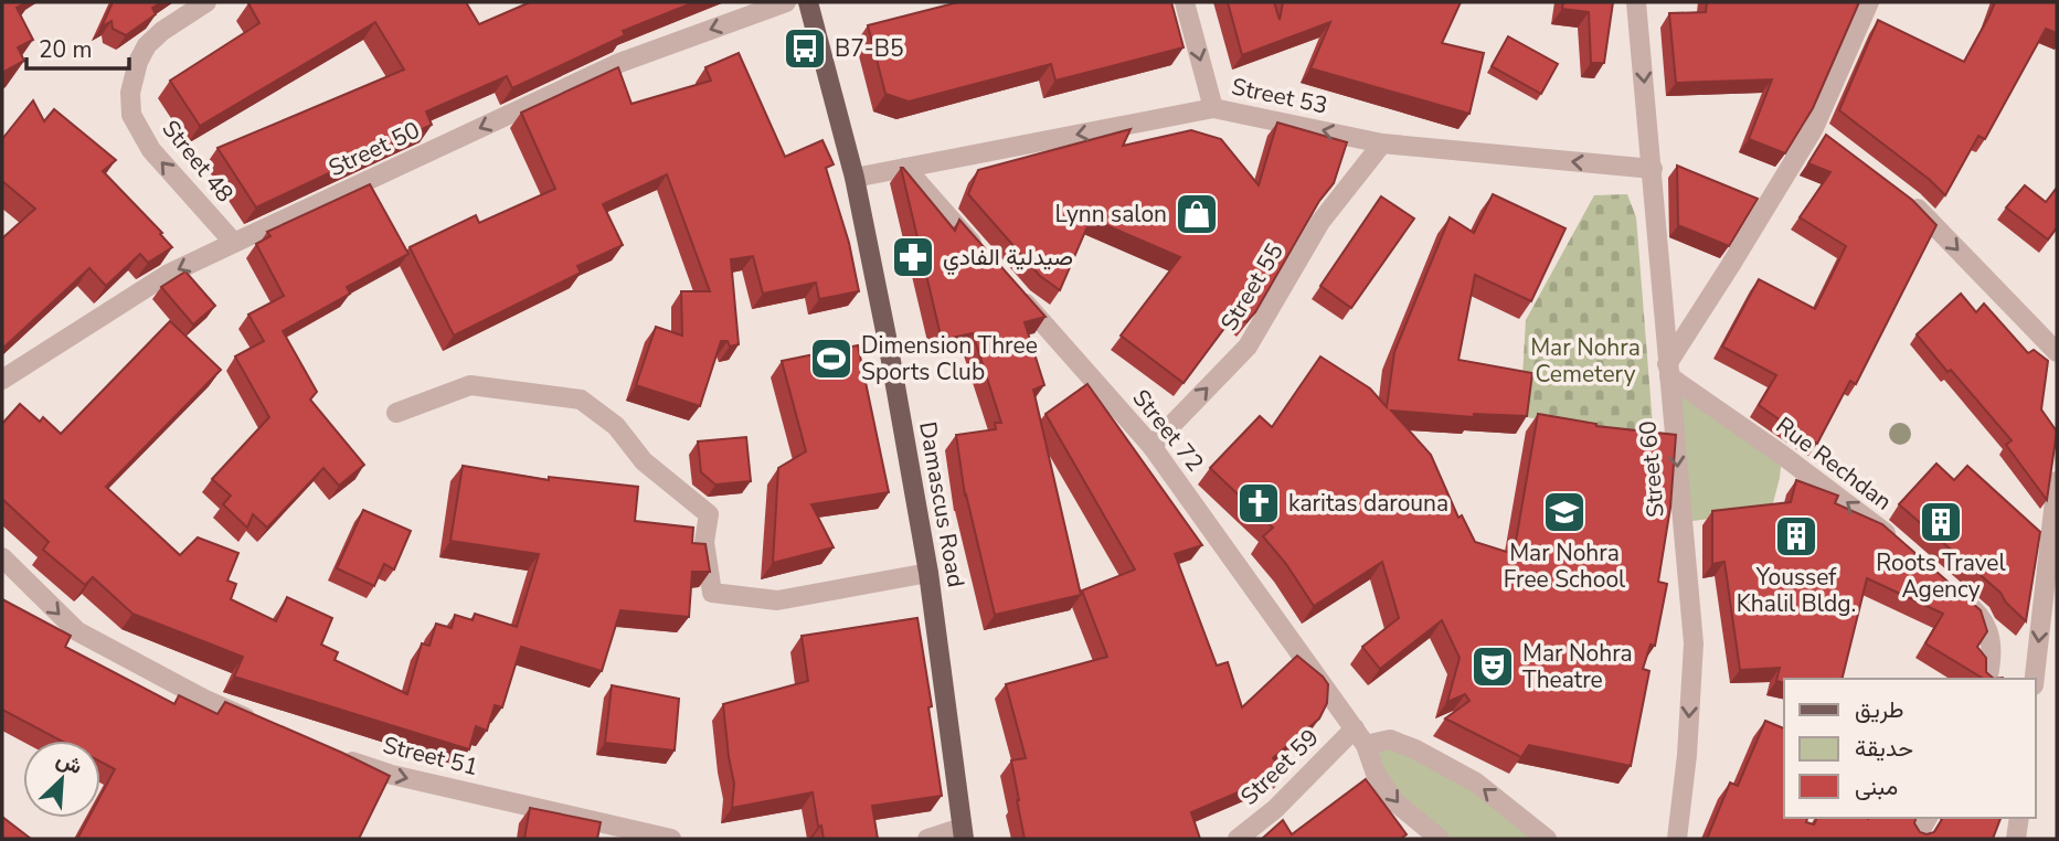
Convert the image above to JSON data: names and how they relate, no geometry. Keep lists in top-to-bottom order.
{
  "streets": {
    "main road": ["Damascus Road"],
    "street": [
      "Street 53",
      "Street 50",
      "Street 48",
      "Street 55",
      "Street 72",
      "Rue Rechdan",
      "Street 60",
      "Street 51",
      "Street 59"
    ]
  },
  "crossings": [
    ["Street 53", "Street 55"],
    ["Street 53", "Street 60"],
    ["Street 53", "Damascus Road"],
    ["Street 50", "Street 48"],
    ["Street 55", "Street 72"],
    ["Street 72", "Street 59"],
    ["Rue Rechdan", "Street 60"]
  ],
  "one_way": [
    "Street 53",
    "Street 50",
    "Street 55",
    "Rue Rechdan",
    "Street 60",
    "Street 51"
  ],
  "parks": ["Mar Nohra Cemetery"],
  "places": {
    "bus stop": ["B7-B5"],
    "shop": ["Lynn salon"],
    "pharmacy": ["صيدلية الفادي"],
    "sports": ["Dimension Three Sports Club"],
    "church": ["karitas darouna"],
    "school or university": ["Mar Nohra Free School"],
    "building": ["Roots Travel Agency", "Youssef Khalil Bldg."],
    "theatre": ["Mar Nohra Theatre"]
  },
  "legend": ["طريق", "حديقة", "مبنى"],
  "scale_bar": "20 m",
  "north": "top right"
}
